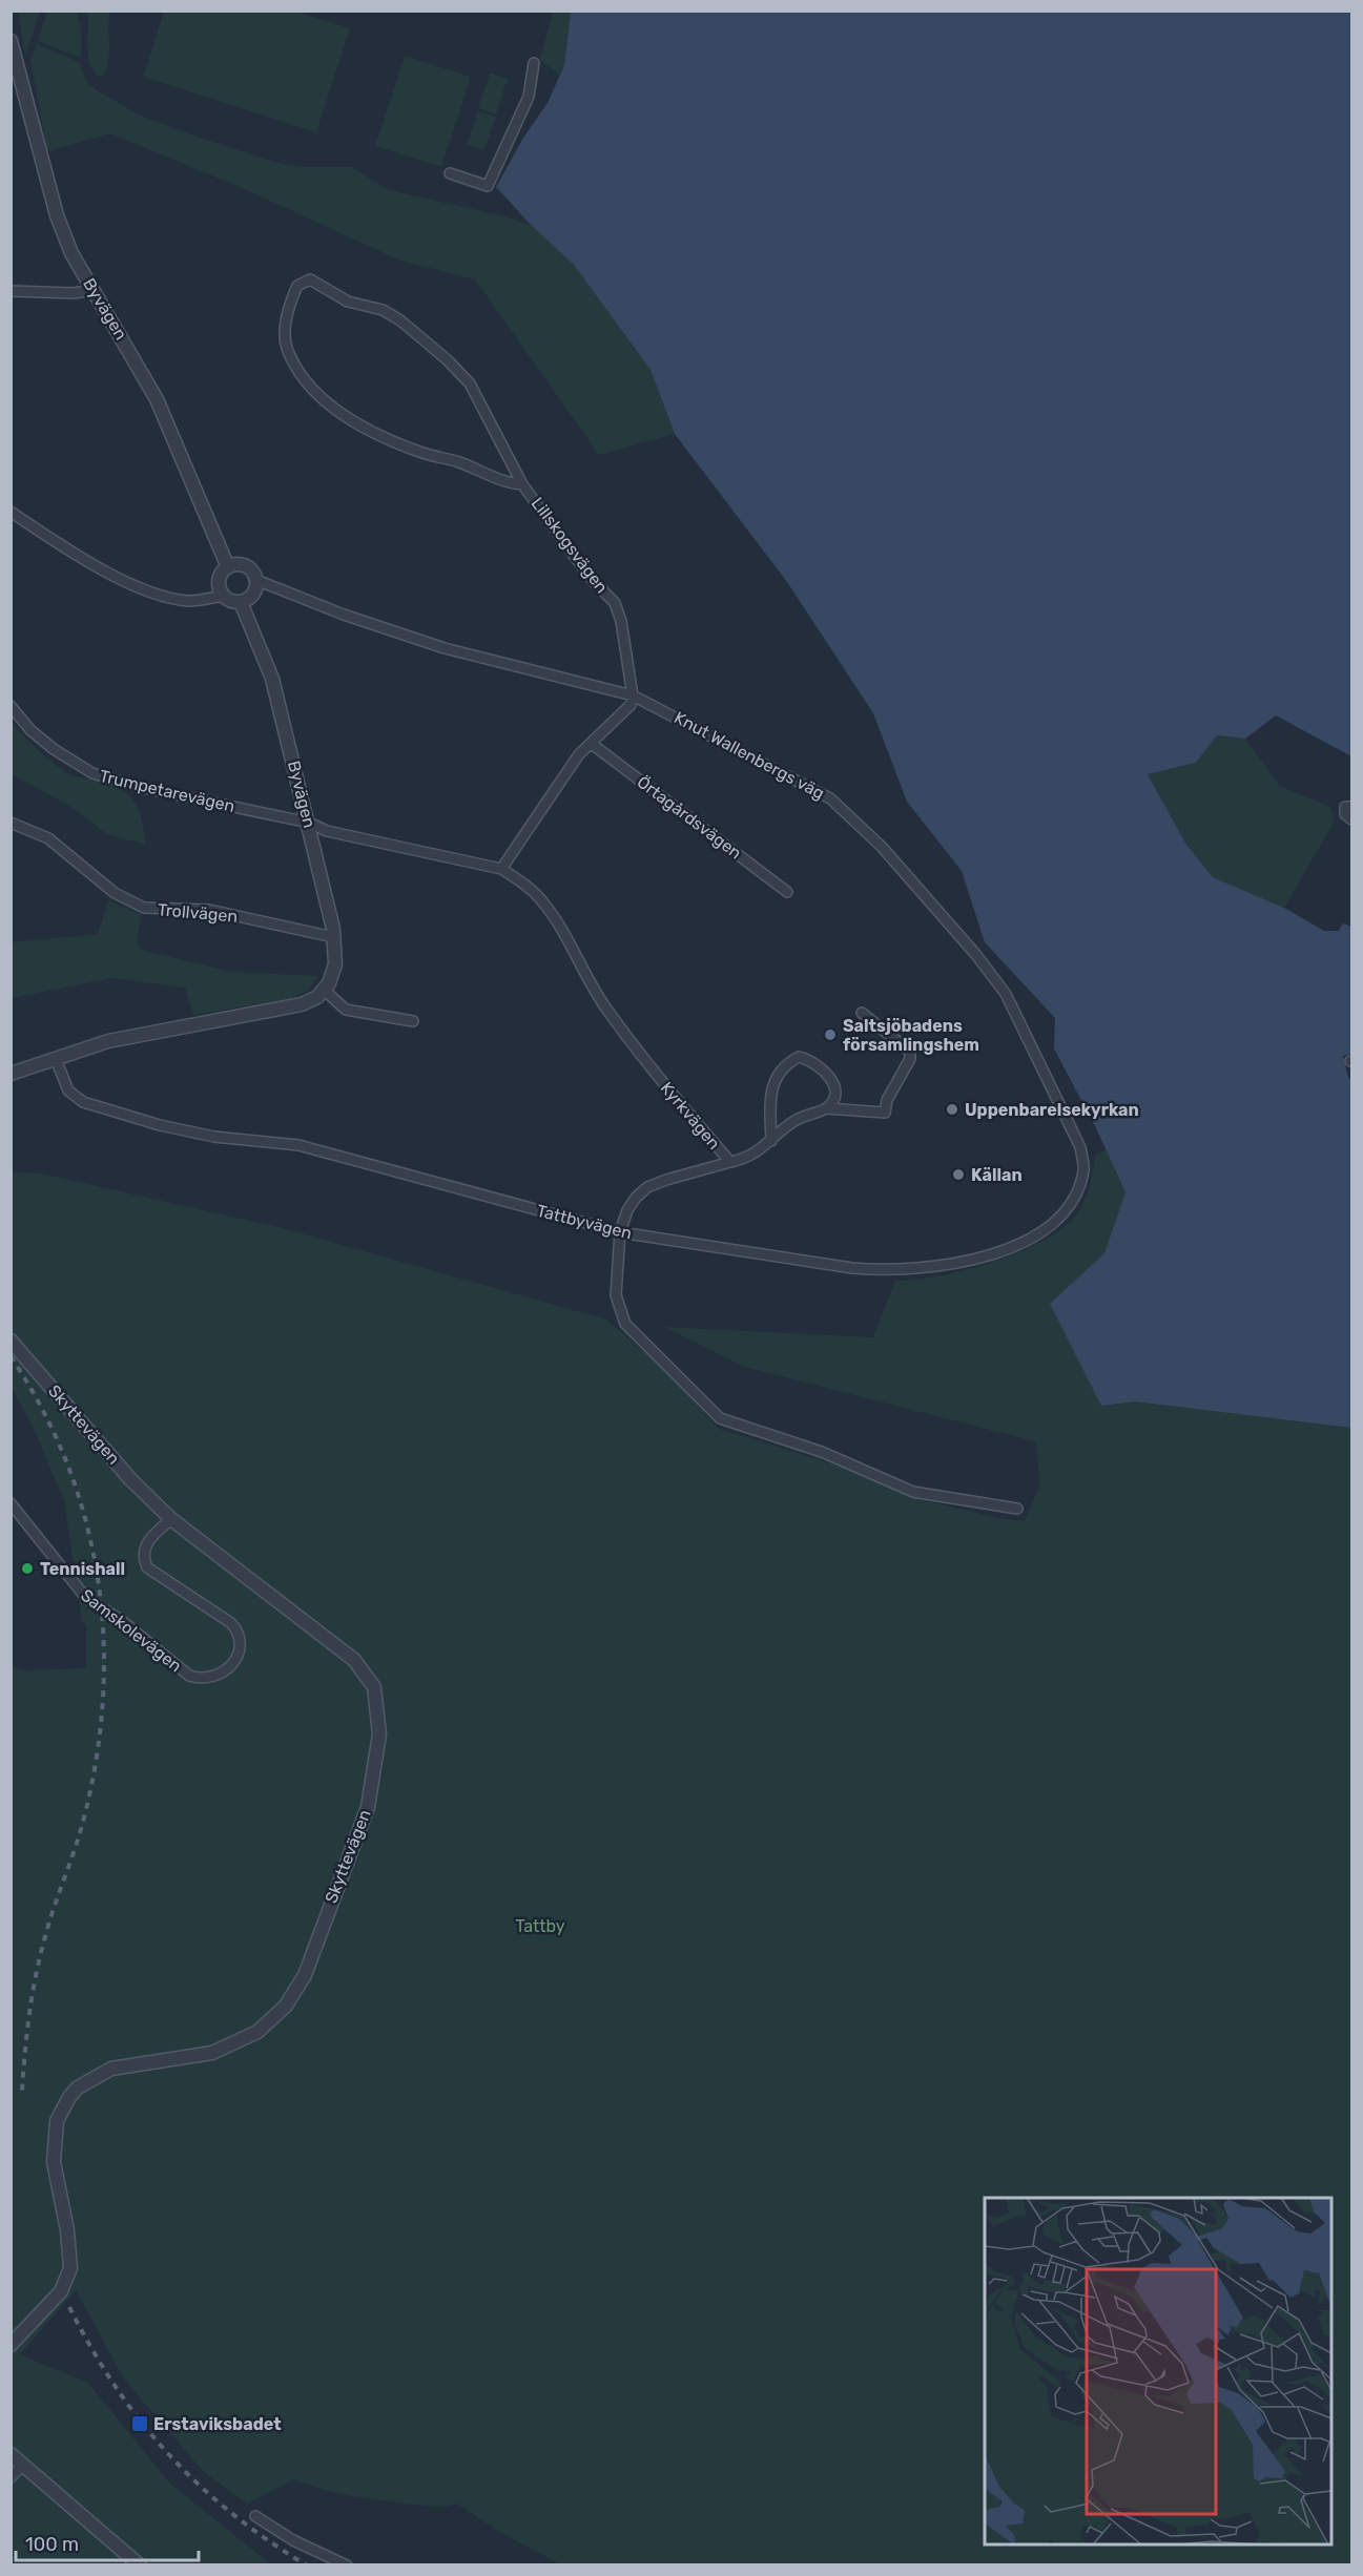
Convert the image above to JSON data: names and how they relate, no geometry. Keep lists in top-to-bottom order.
{
  "streets": {
    "street": [
      "Byvägen",
      "Lillskogsvägen",
      "Knut Wallenbergs väg",
      "Trumpetarevägen",
      "Örtagårdsvägen",
      "Trollvägen",
      "Kyrkvägen",
      "Tattbyvägen",
      "Skyttevägen",
      "Samskolevägen"
    ]
  },
  "crossings": [
    ["Byvägen", "Knut Wallenbergs väg"],
    ["Byvägen", "Trumpetarevägen"],
    ["Byvägen", "Trollvägen"],
    ["Byvägen", "Kyrkvägen"],
    ["Lillskogsvägen", "Knut Wallenbergs väg"],
    ["Knut Wallenbergs väg", "Tattbyvägen"],
    ["Trumpetarevägen", "Kyrkvägen"],
    ["Kyrkvägen", "Tattbyvägen"],
    ["Skyttevägen", "Samskolevägen"]
  ],
  "parks": ["Tattby"],
  "places": {
    "other": [
      "Saltsjöbadens församlingshem",
      "Uppenbarelsekyrkan",
      "Källan",
      "Tennishall"
    ],
    "transit": ["Erstaviksbadet"]
  },
  "scale_bar": "100 m"
}
